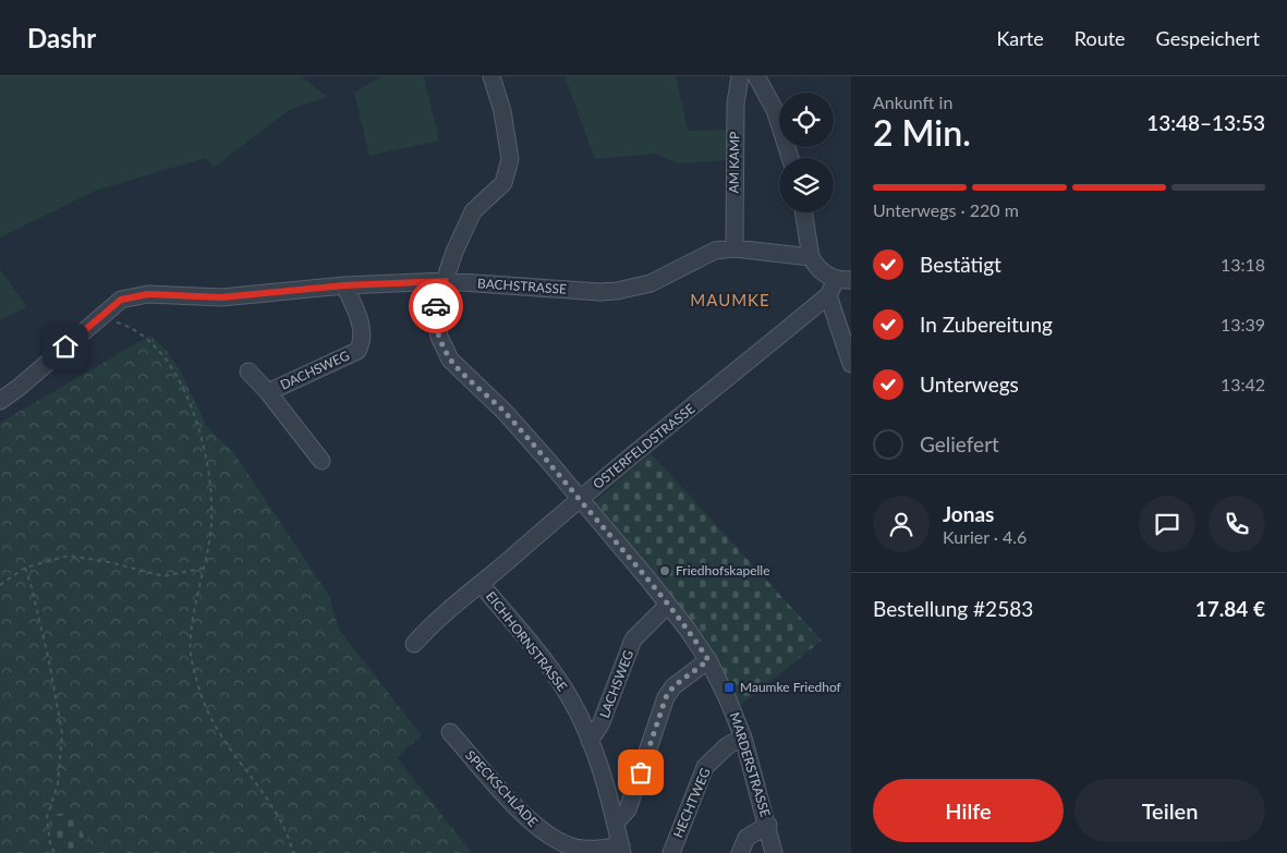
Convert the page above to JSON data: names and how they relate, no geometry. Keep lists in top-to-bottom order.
{
  "streets": {
    "street": [
      "AM KAMP",
      "BACHSTRASSE",
      "DACHSWEG",
      "OSTERFELDSTRASSE",
      "EICHHORNSTRASSE",
      "LACHSWEG",
      "MARDERSTRASSE",
      "SPECKSCHLADE",
      "HECHTWEG"
    ]
  },
  "crossings": [
    ["AM KAMP", "BACHSTRASSE"],
    ["BACHSTRASSE", "DACHSWEG"],
    ["BACHSTRASSE", "MARDERSTRASSE"],
    ["OSTERFELDSTRASSE", "EICHHORNSTRASSE"],
    ["OSTERFELDSTRASSE", "MARDERSTRASSE"],
    ["EICHHORNSTRASSE", "LACHSWEG"],
    ["EICHHORNSTRASSE", "SPECKSCHLADE"],
    ["LACHSWEG", "MARDERSTRASSE"],
    ["MARDERSTRASSE", "HECHTWEG"]
  ],
  "districts": ["MAUMKE"],
  "places": {
    "other": ["Friedhofskapelle"],
    "transit": ["Maumke Friedhof"]
  },
  "page": {
    "header": "Dashr",
    "nav": ["Karte", "Route", "Gespeichert"],
    "heading": ["2 Min.", "Ankunft in", "13:48–13:53"],
    "panel": [
      "Jonas",
      "Kurier · 4.6",
      "Bestellung #2583",
      "17.84 €"
    ],
    "bar": "Unterwegs · 220 m",
    "list": [
      ["Bestätigt", "13:18"],
      ["In Zubereitung", "13:39"],
      ["Unterwegs", "13:42"],
      "Geliefert"
    ],
    "buttons": ["Hilfe", "Teilen"]
  }
}
